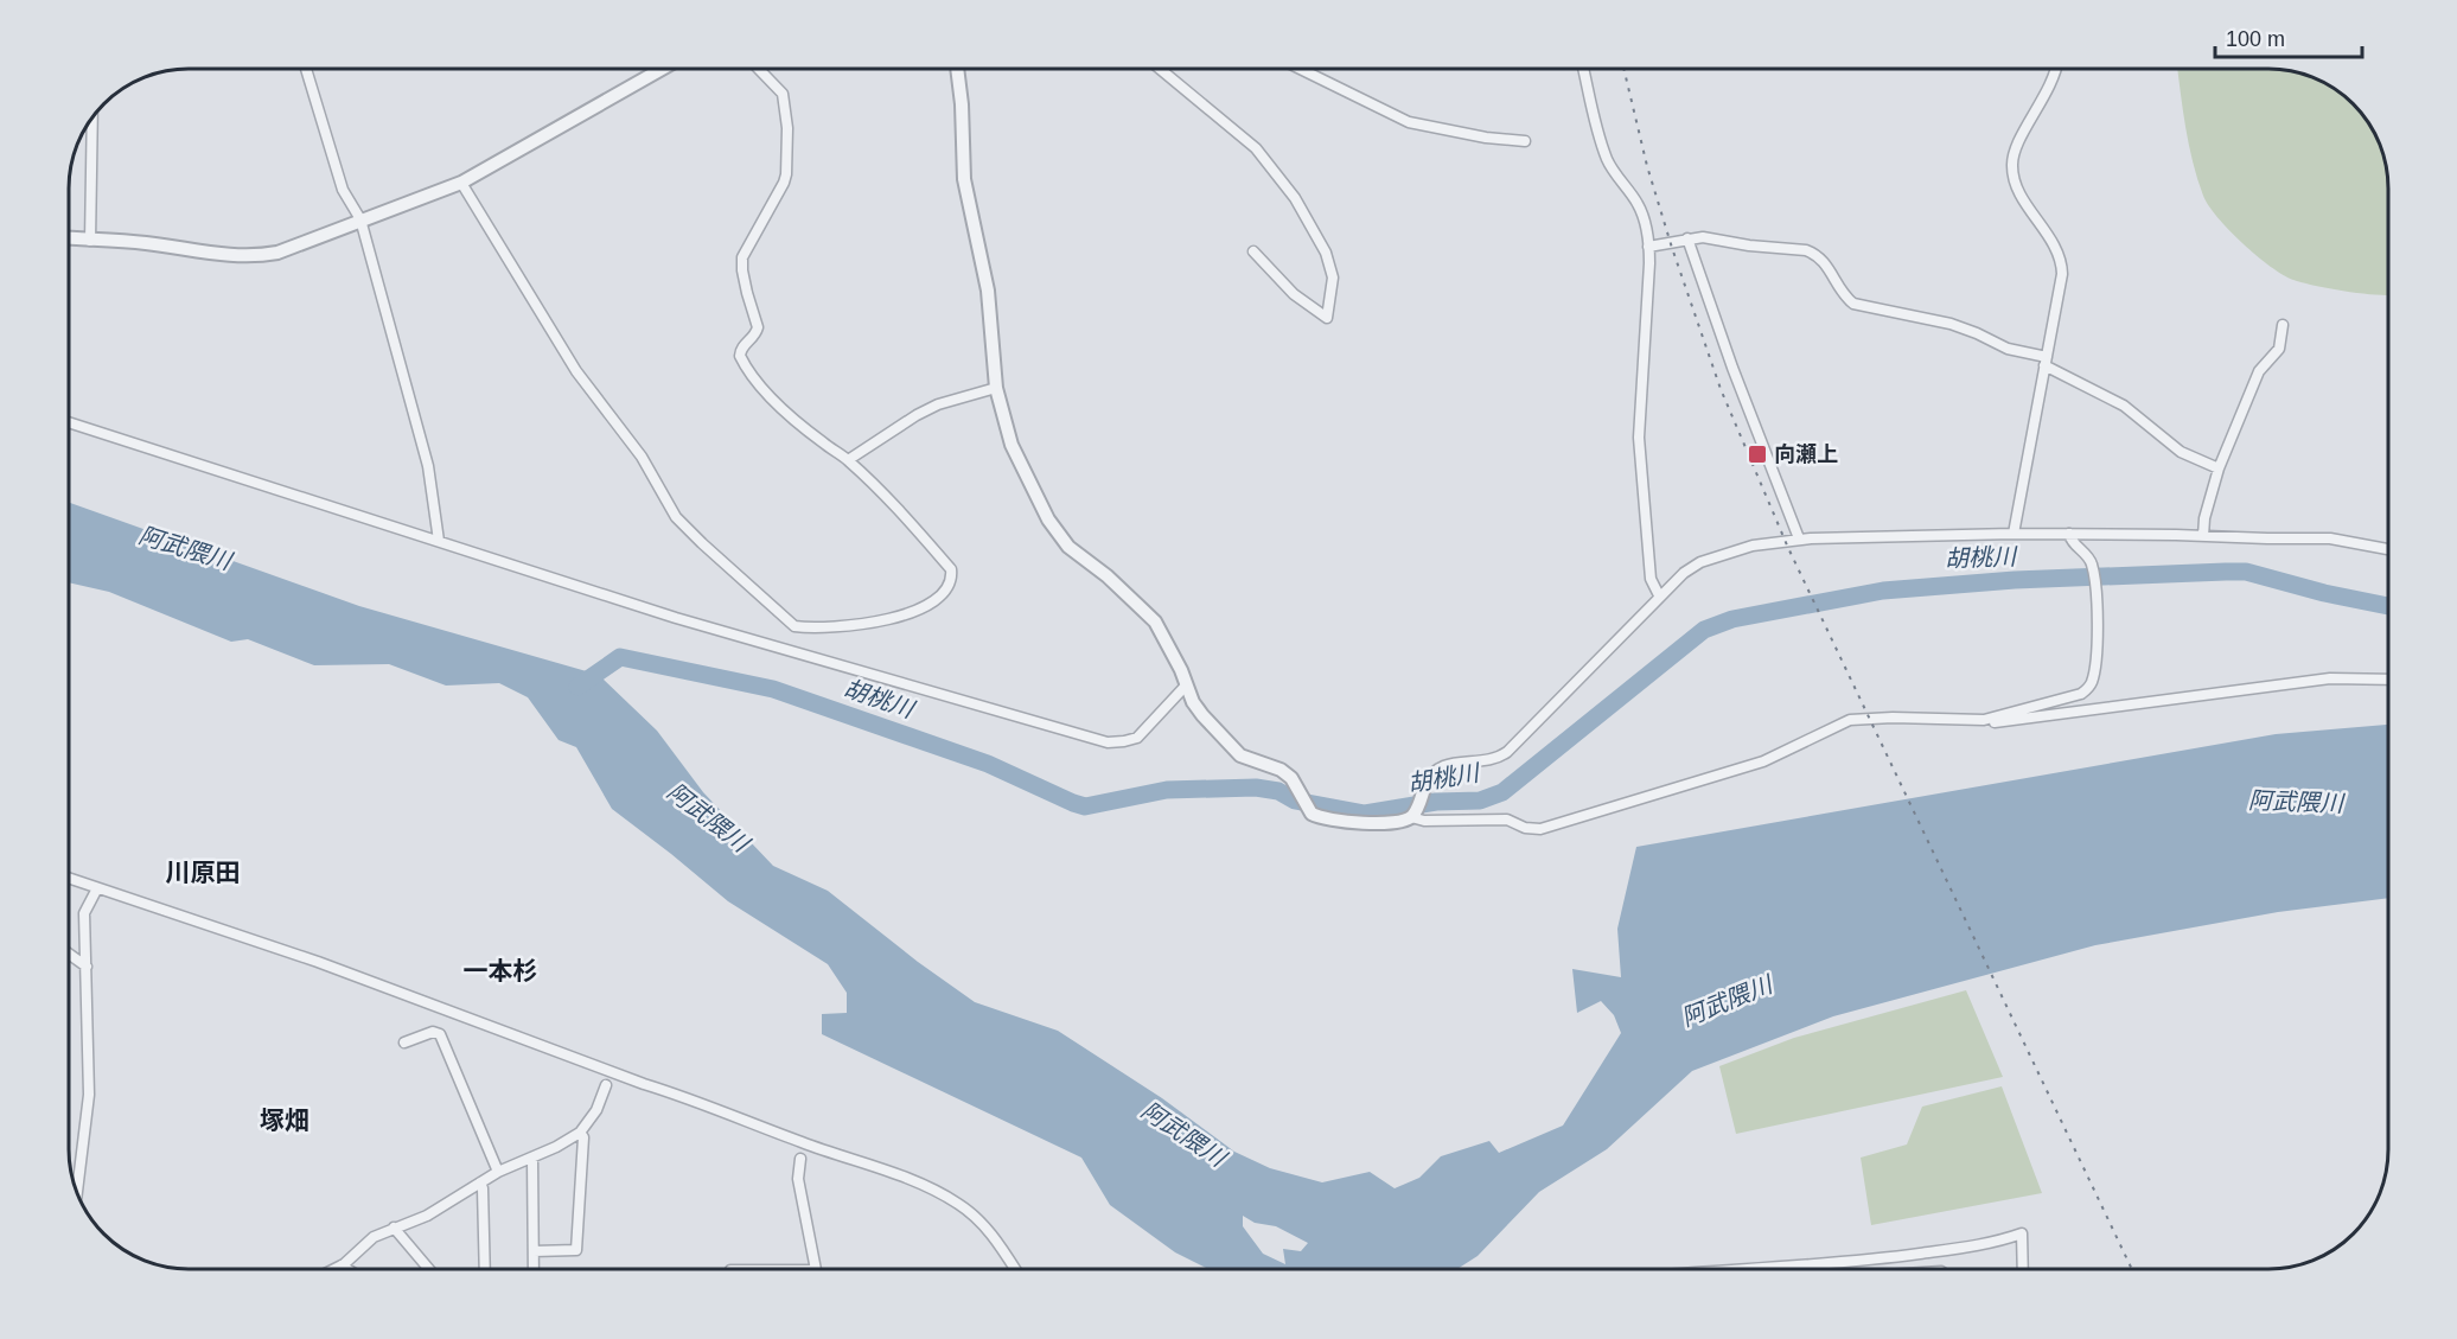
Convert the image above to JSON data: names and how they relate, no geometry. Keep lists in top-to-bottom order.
{
  "districts": ["川原田", "一本杉", "塚畑"],
  "water": ["阿武隈川", "胡桃川"],
  "places": {
    "transit": ["向瀬上"]
  },
  "scale_bar": "100 m"
}
